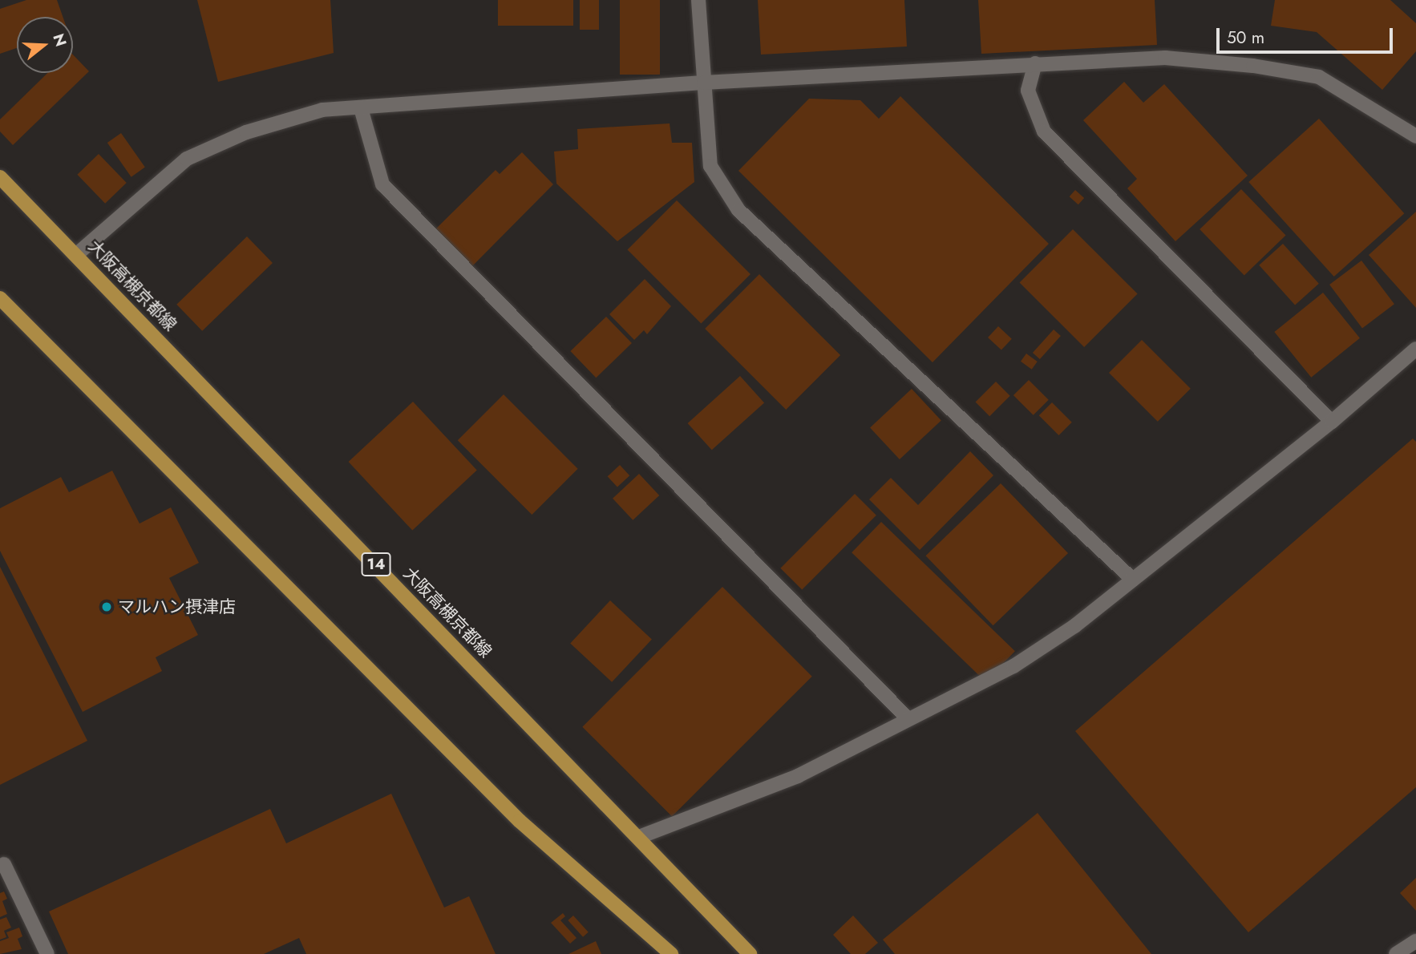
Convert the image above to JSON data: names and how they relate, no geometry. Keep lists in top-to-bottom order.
{
  "streets": {
    "main road": ["大阪高槻京都線", "14"]
  },
  "places": ["マルハン摂津店"],
  "scale_bar": "50 m",
  "north": "right"
}
